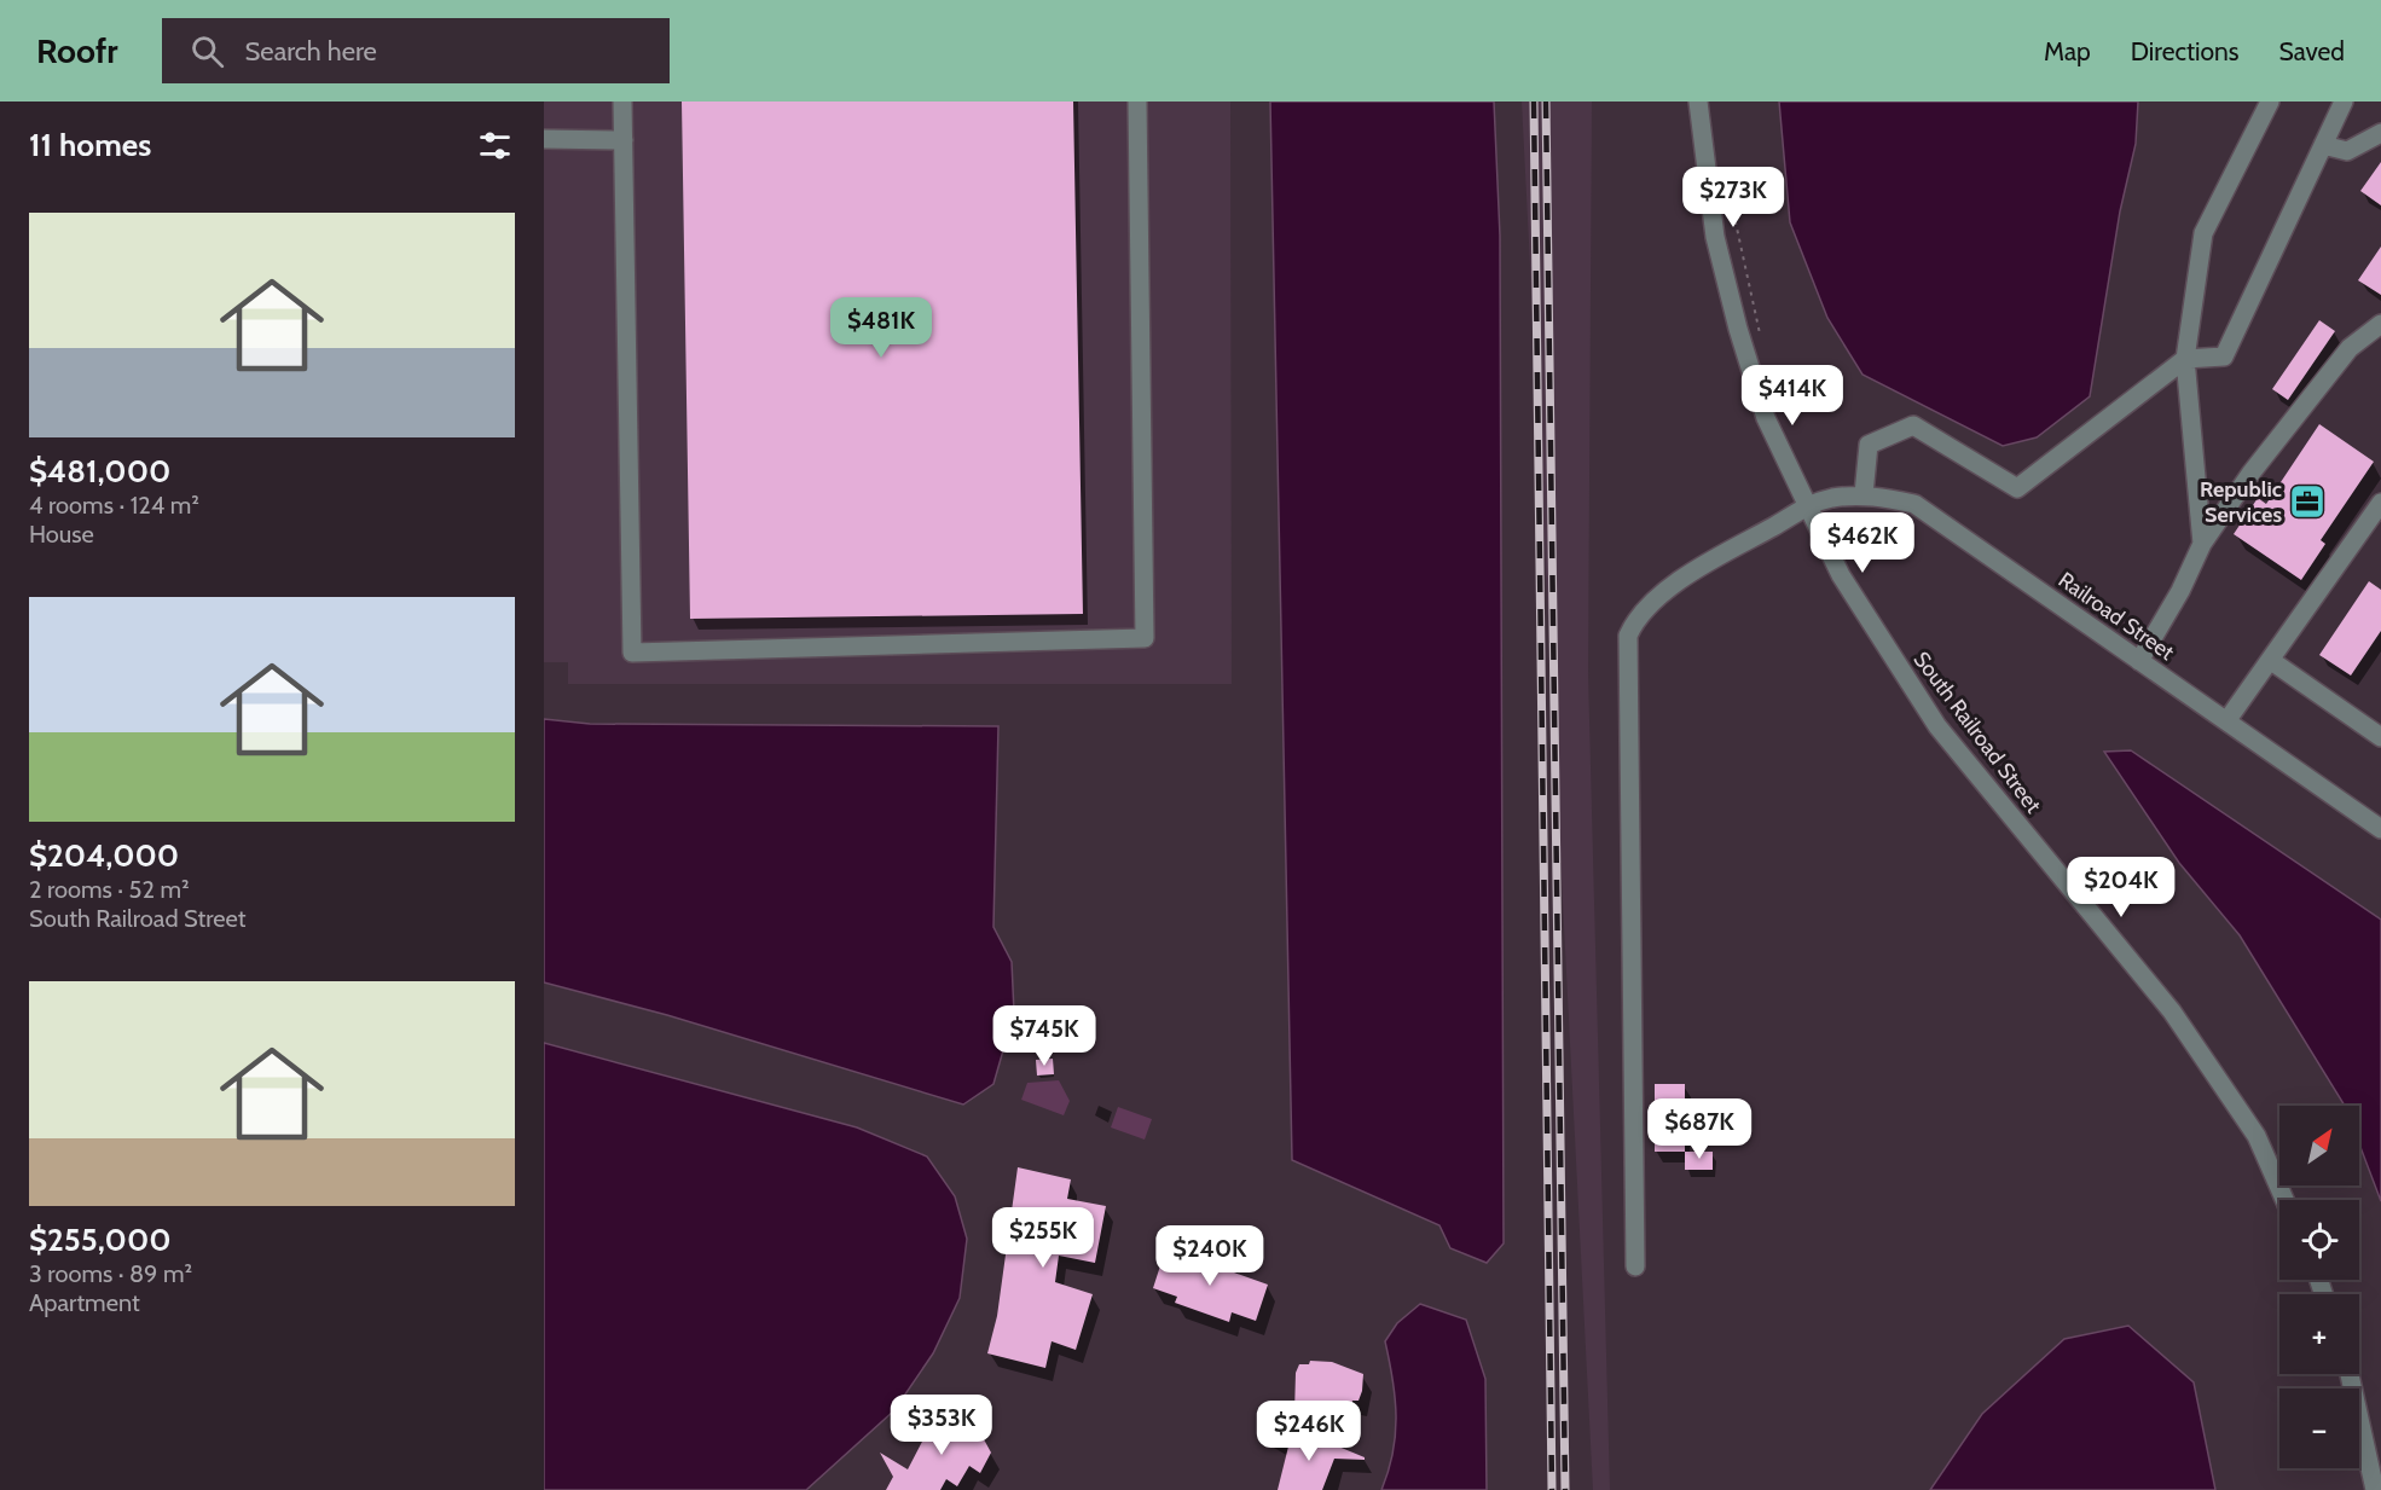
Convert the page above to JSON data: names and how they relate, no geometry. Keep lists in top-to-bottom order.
{
  "streets": {
    "street": ["Railroad Street", "South Railroad Street"]
  },
  "crossings": [
    ["Railroad Street", "South Railroad Street"]
  ],
  "places": {
    "office": ["Republic Services"]
  },
  "north": "top right",
  "page": {
    "header": "Roofr",
    "search": "Search here",
    "nav": ["Map", "Directions", "Saved"],
    "heading": "11 homes",
    "price": [
      "$273K",
      "$481K",
      "$414K",
      "$462K",
      "$204K",
      "$745K",
      "$687K",
      "$255K",
      "$240K",
      "$353K",
      "$246K"
    ],
    "list": [
      {
        "name": "$481,000",
        "note": "4 rooms · 124 m² · House"
      },
      {
        "name": "$204,000",
        "note": "2 rooms · 52 m² · South Railroad Street"
      },
      {
        "name": "$255,000",
        "note": "3 rooms · 89 m² · Apartment"
      }
    ],
    "map_buttons": ["+", "−"]
  }
}
